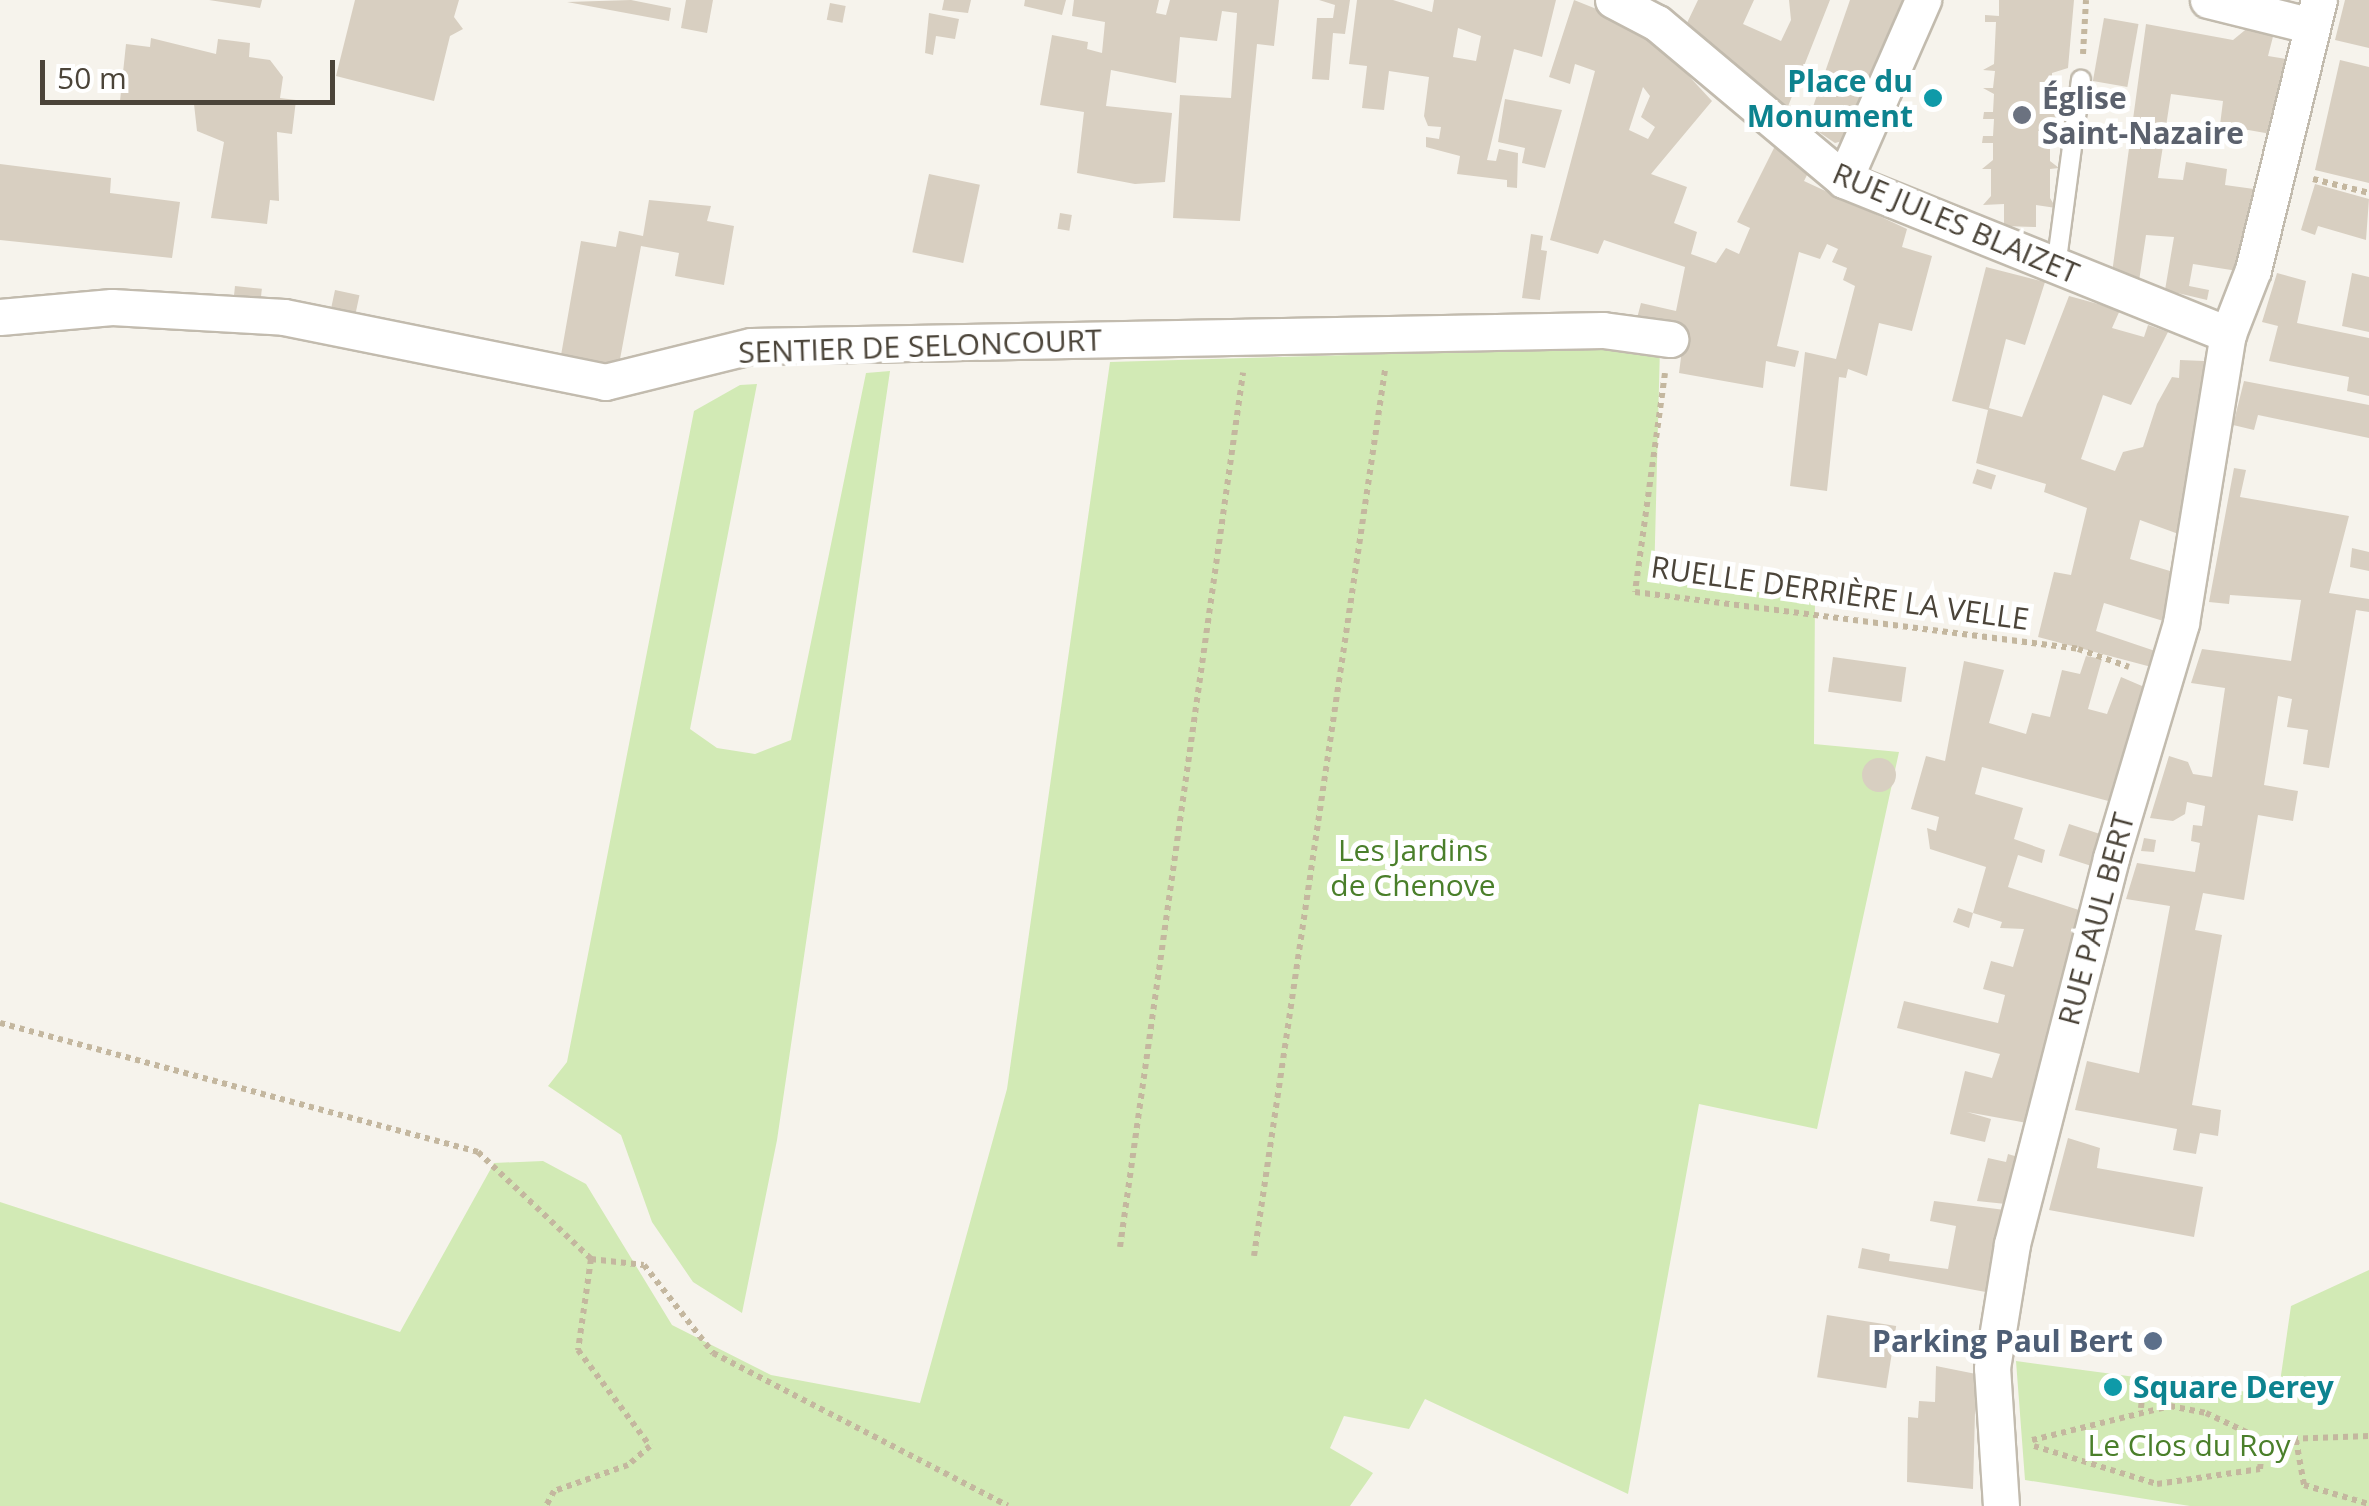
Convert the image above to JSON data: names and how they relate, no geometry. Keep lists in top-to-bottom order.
{
  "streets": {
    "street": ["RUE JULES BLAIZET", "SENTIER DE SELONCOURT", "RUE PAUL BERT"],
    "path": ["RUELLE DERRIÈRE LA VELLE"]
  },
  "crossings": [
    ["RUE JULES BLAIZET", "RUE PAUL BERT"],
    ["SENTIER DE SELONCOURT", "RUELLE DERRIÈRE LA VELLE"],
    ["RUELLE DERRIÈRE LA VELLE", "RUE PAUL BERT"]
  ],
  "parks": ["Les Jardins de Chenove", "Le Clos du Roy"],
  "places": [
    "Place du Monument",
    "Église Saint-Nazaire",
    "Parking Paul Bert",
    "Square Derey"
  ],
  "scale_bar": "50 m"
}
